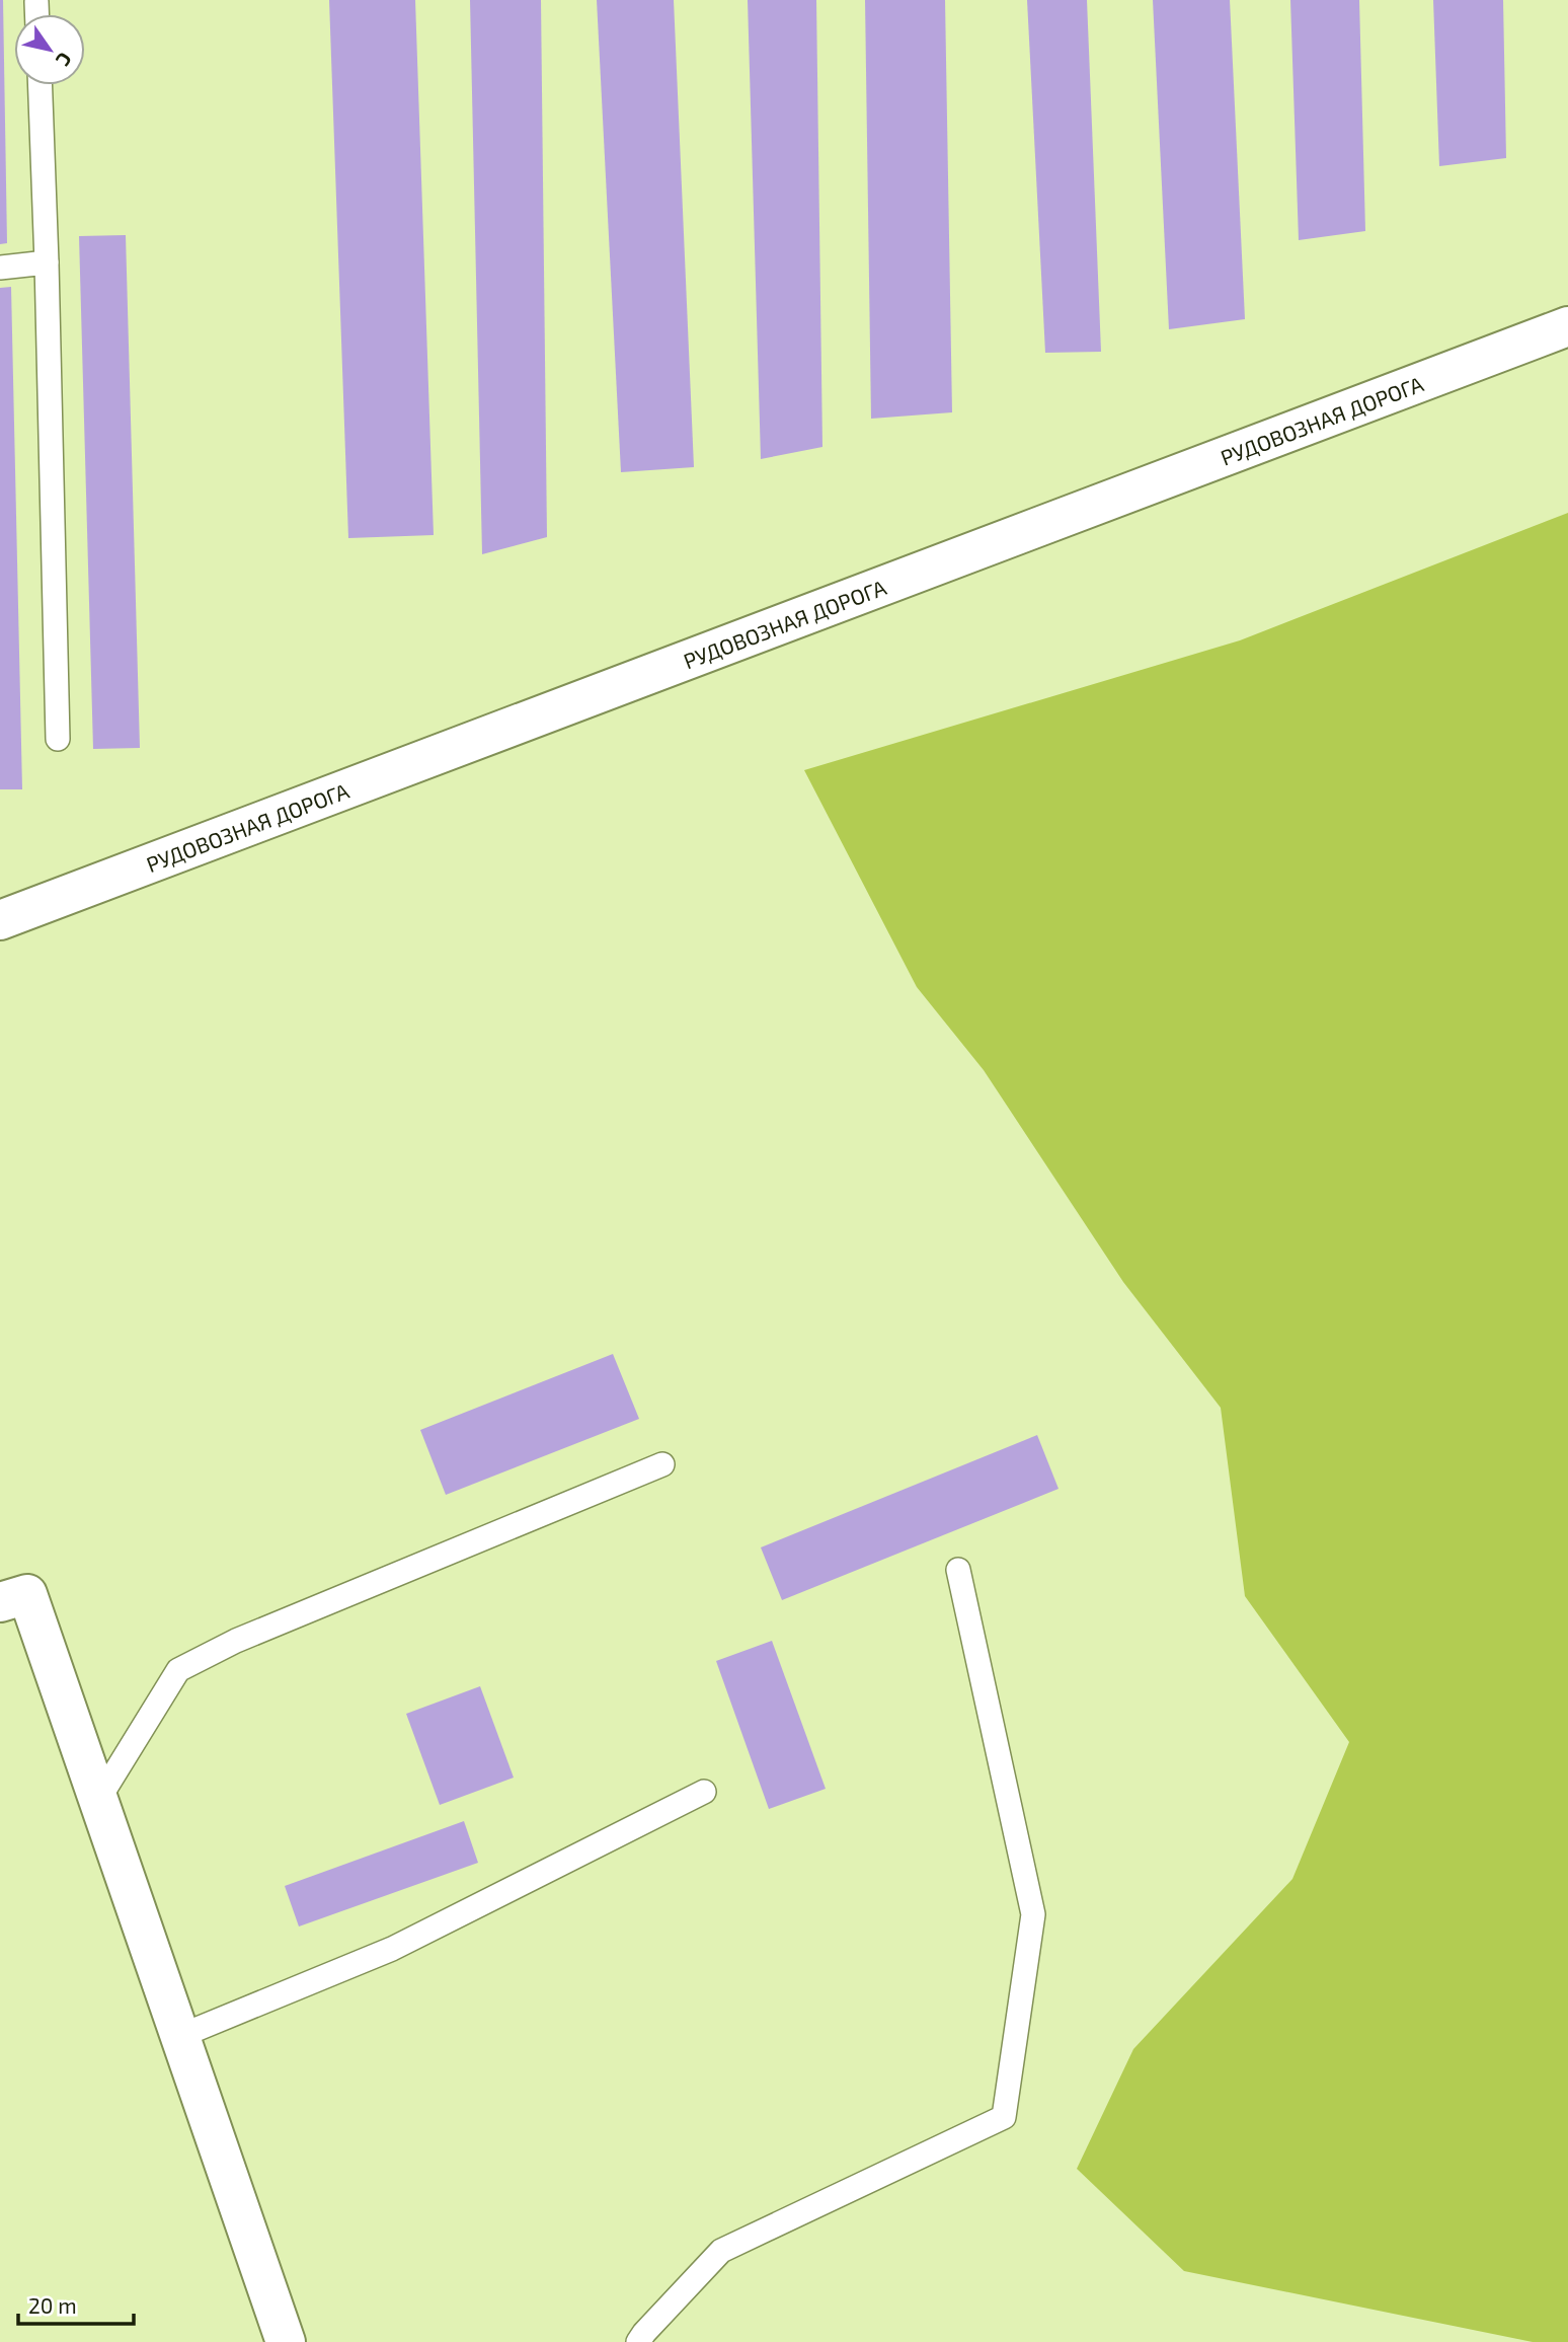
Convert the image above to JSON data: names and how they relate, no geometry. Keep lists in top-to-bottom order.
{
  "streets": {
    "street": ["РУДОВОЗНАЯ ДОРОГА"]
  },
  "scale_bar": "20 m",
  "north": "bottom right"
}
